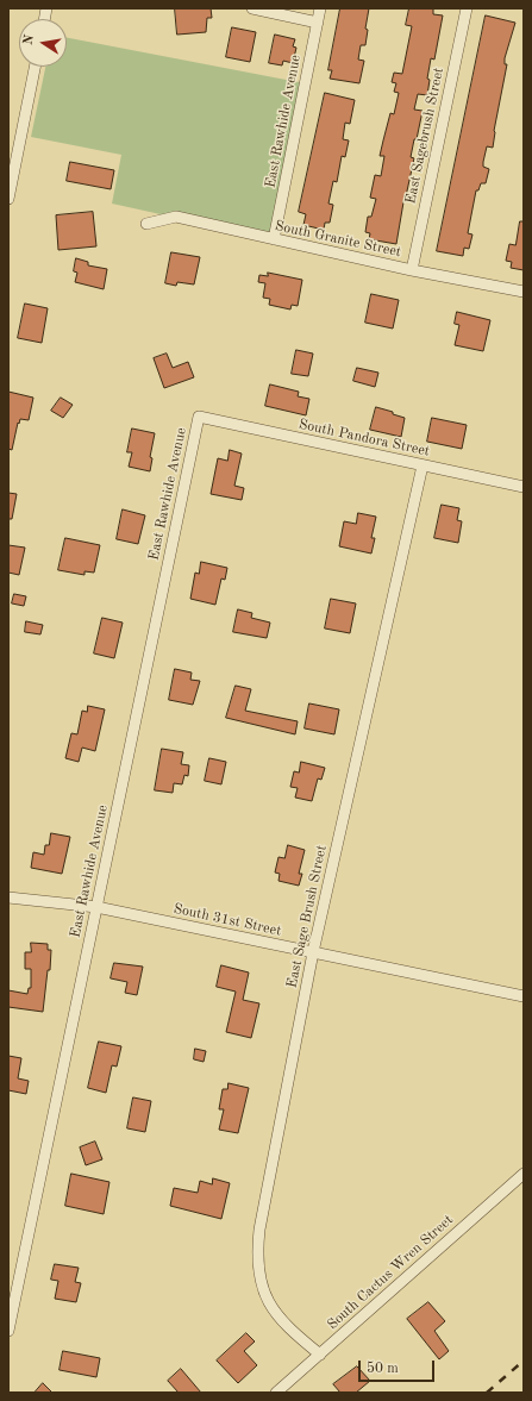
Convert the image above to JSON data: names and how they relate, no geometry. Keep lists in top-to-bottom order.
{
  "streets": {
    "street": [
      "East Rawhide Avenue",
      "East Sagebrush Street",
      "South Granite Street",
      "South Pandora Street",
      "East Sage Brush Street",
      "South 31st Street",
      "South Cactus Wren Street"
    ]
  },
  "crossings": [
    ["East Rawhide Avenue", "South Granite Street"],
    ["East Rawhide Avenue", "South Pandora Street"],
    ["East Rawhide Avenue", "South 31st Street"],
    ["East Sagebrush Street", "South Granite Street"],
    ["South Pandora Street", "East Sage Brush Street"],
    ["East Sage Brush Street", "South 31st Street"],
    ["East Sage Brush Street", "South Cactus Wren Street"]
  ],
  "scale_bar": "50 m",
  "north": "left"
}
